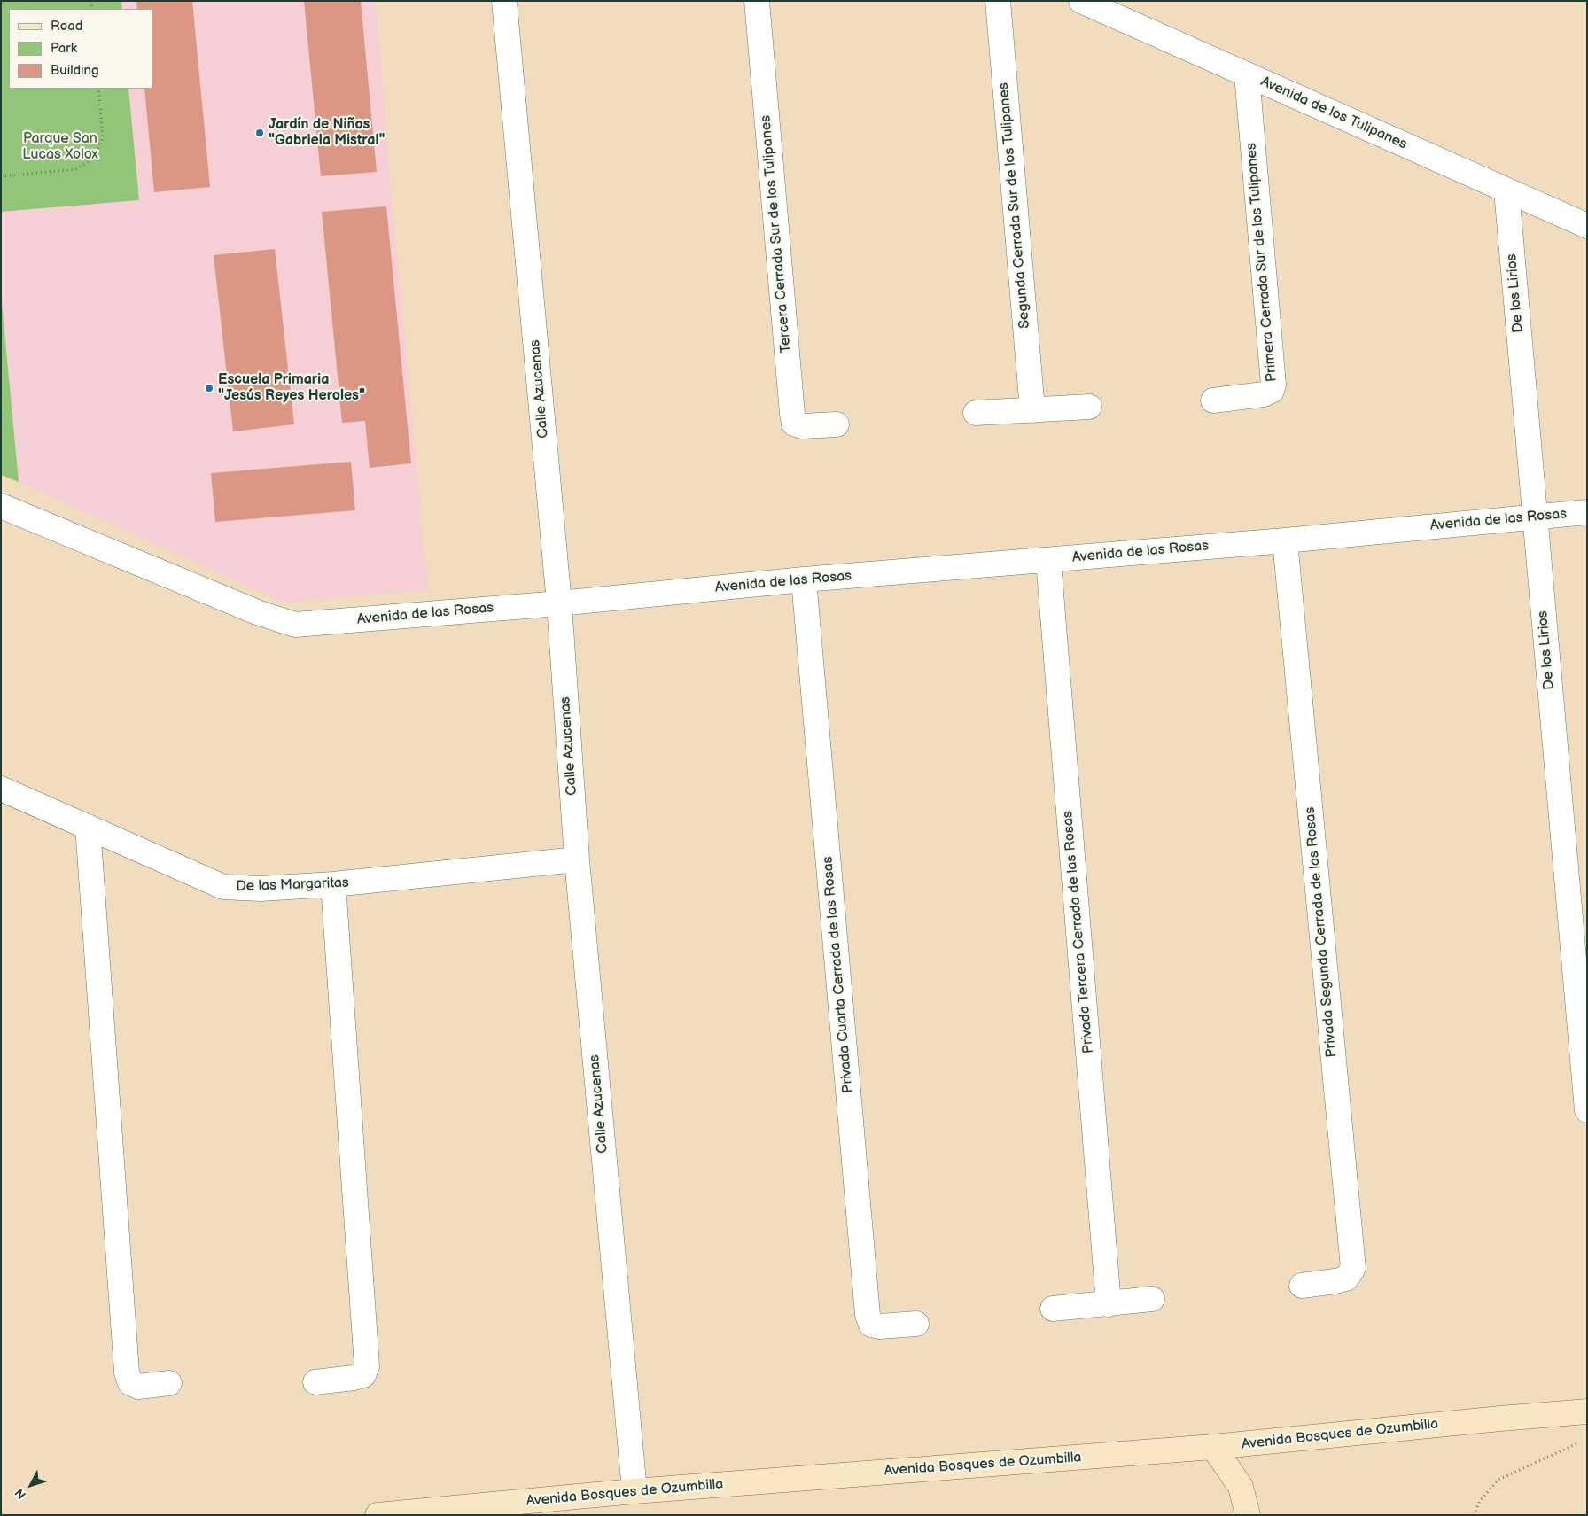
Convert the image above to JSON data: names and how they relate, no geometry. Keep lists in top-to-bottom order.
{
  "streets": {
    "main road": ["Avenida Bosques de Ozumbilla"],
    "street": [
      "Avenida de los Tulipanes",
      "Segunda Cerrada Sur de los Tulipanes",
      "Tercera Cerrada Sur de los Tulipanes",
      "Primera Cerrada Sur de los Tulipanes",
      "De los Lirios",
      "Calle Azucenas",
      "Avenida de las Rosas",
      "De las Margaritas",
      "Privada Tercera Cerrada de las Rosas",
      "Privada Segunda Cerrada de las Rosas",
      "Privada Cuarta Cerrada de las Rosas"
    ]
  },
  "crossings": [
    ["Avenida de los Tulipanes", "Primera Cerrada Sur de los Tulipanes"],
    ["Avenida de los Tulipanes", "De los Lirios"],
    ["De los Lirios", "Avenida de las Rosas"],
    ["Calle Azucenas", "Avenida de las Rosas"],
    ["Calle Azucenas", "De las Margaritas"],
    ["Calle Azucenas", "Avenida Bosques de Ozumbilla"],
    ["Avenida de las Rosas", "Privada Tercera Cerrada de las Rosas"],
    ["Avenida de las Rosas", "Privada Segunda Cerrada de las Rosas"],
    ["Avenida de las Rosas", "Privada Cuarta Cerrada de las Rosas"]
  ],
  "parks": ["Parque San Lucas Xolox"],
  "places": ["Jardín de Niños \"Gabriela Mistral\"", "Escuela Primaria \"Jesús Reyes Heroles\""],
  "legend": ["Road", "Park", "Building"],
  "north": "bottom left"
}
